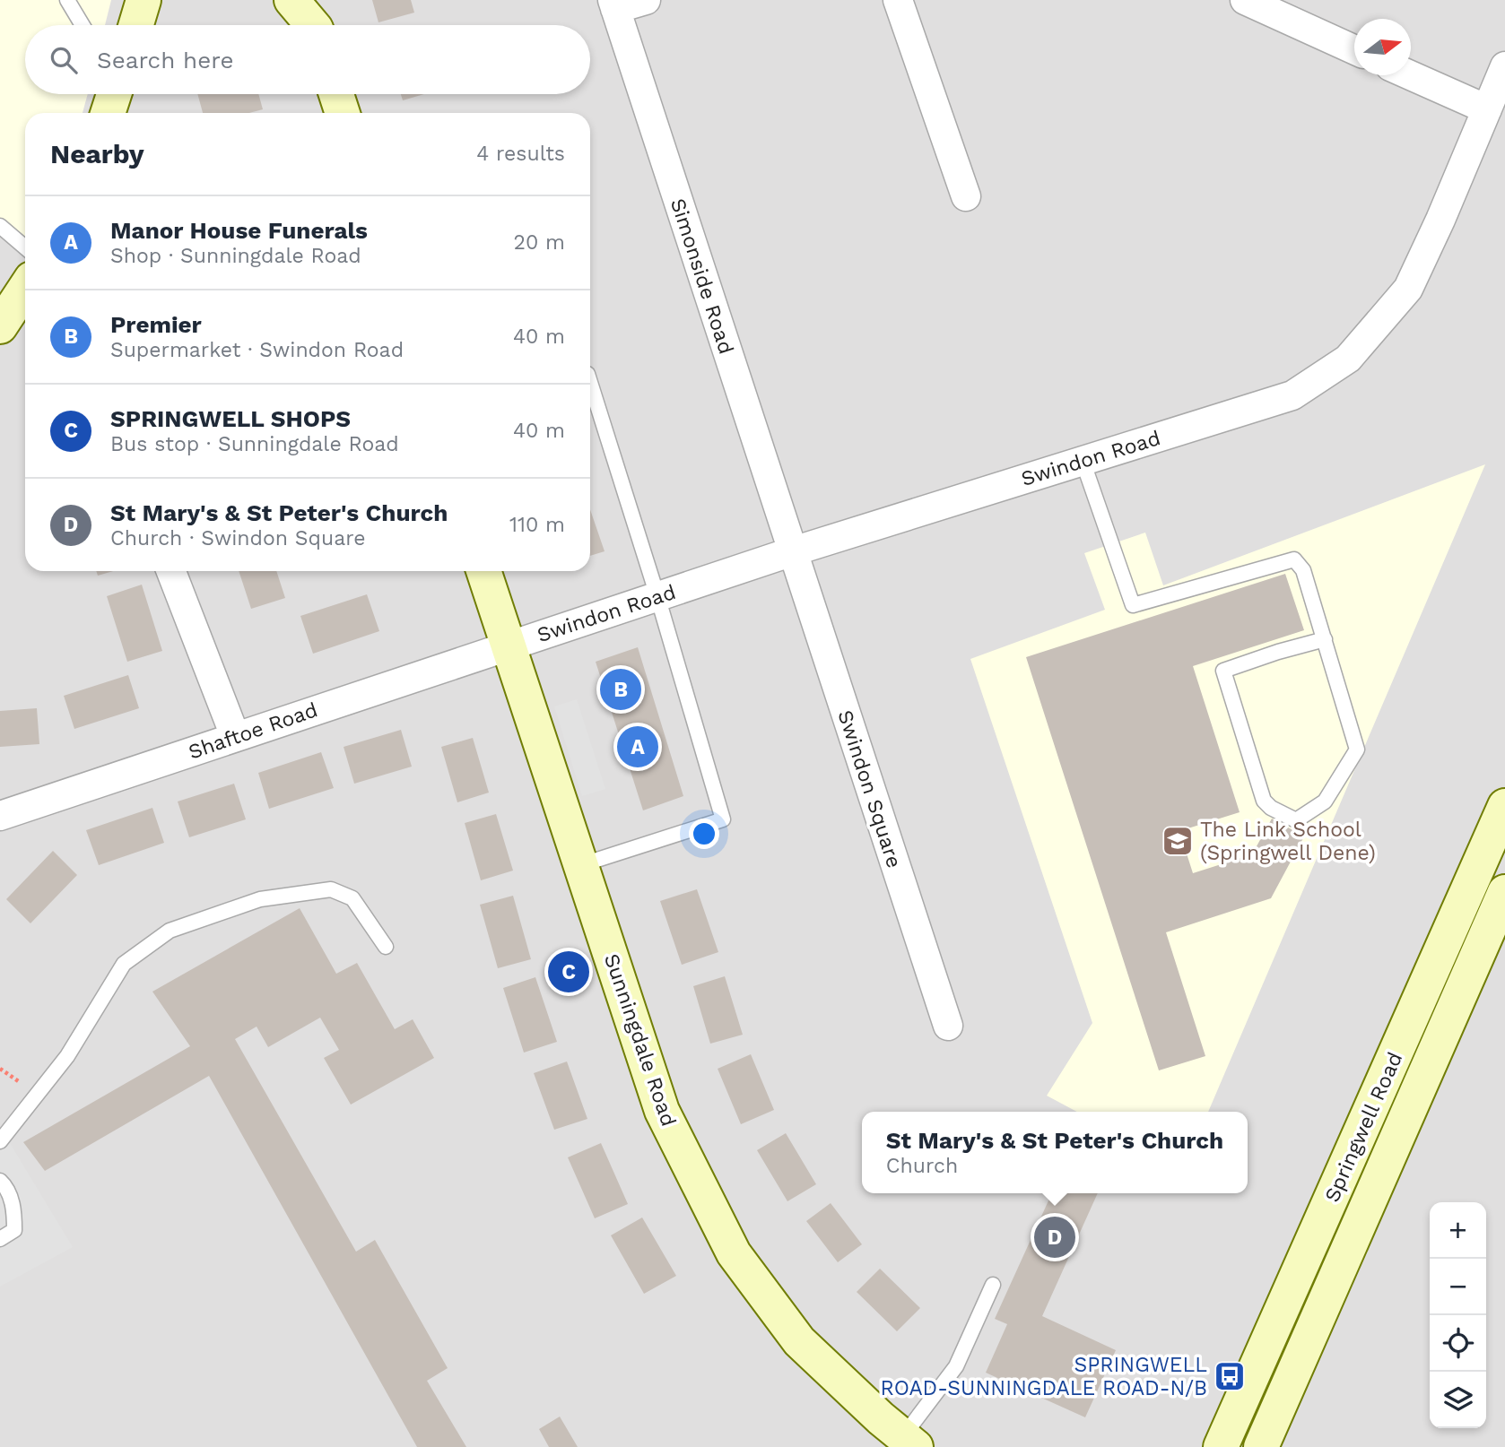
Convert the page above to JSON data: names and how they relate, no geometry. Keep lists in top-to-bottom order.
{
  "streets": {
    "main road": ["Sunningdale Road", "Springwell Road"],
    "street": [
      "Simonside Road",
      "Swindon Road",
      "Shaftoe Road",
      "Swindon Square"
    ]
  },
  "crossings": [
    ["Simonside Road", "Swindon Road"],
    ["Simonside Road", "Swindon Square"],
    ["Swindon Road", "Shaftoe Road"],
    ["Swindon Road", "Swindon Square"],
    ["Swindon Road", "Sunningdale Road"],
    ["Shaftoe Road", "Sunningdale Road"]
  ],
  "places": {
    "school or university": ["The Link School (Springwell Dene)"],
    "bus stop": ["SPRINGWELL ROAD-SUNNINGDALE ROAD-N/B"]
  },
  "north": "right",
  "page": {
    "search": "Search here",
    "heading": ["Nearby", "4 results"],
    "list": [
      {
        "mark": "A",
        "name": "Manor House Funerals",
        "note": "Shop · Sunningdale Road",
        "value": "20 m"
      },
      {
        "mark": "B",
        "name": "Premier",
        "note": "Supermarket · Swindon Road",
        "value": "40 m"
      },
      {
        "mark": "C",
        "name": "SPRINGWELL SHOPS",
        "note": "Bus stop · Sunningdale Road",
        "value": "40 m"
      },
      {
        "mark": "D",
        "name": "St Mary's & St Peter's Church",
        "note": "Church · Swindon Square",
        "value": "110 m"
      }
    ],
    "pins": [
      "B",
      "A",
      "C",
      "D"
    ],
    "popup": ["St Mary's & St Peter's Church", "Church"],
    "map_buttons": ["+", "−"]
  }
}
